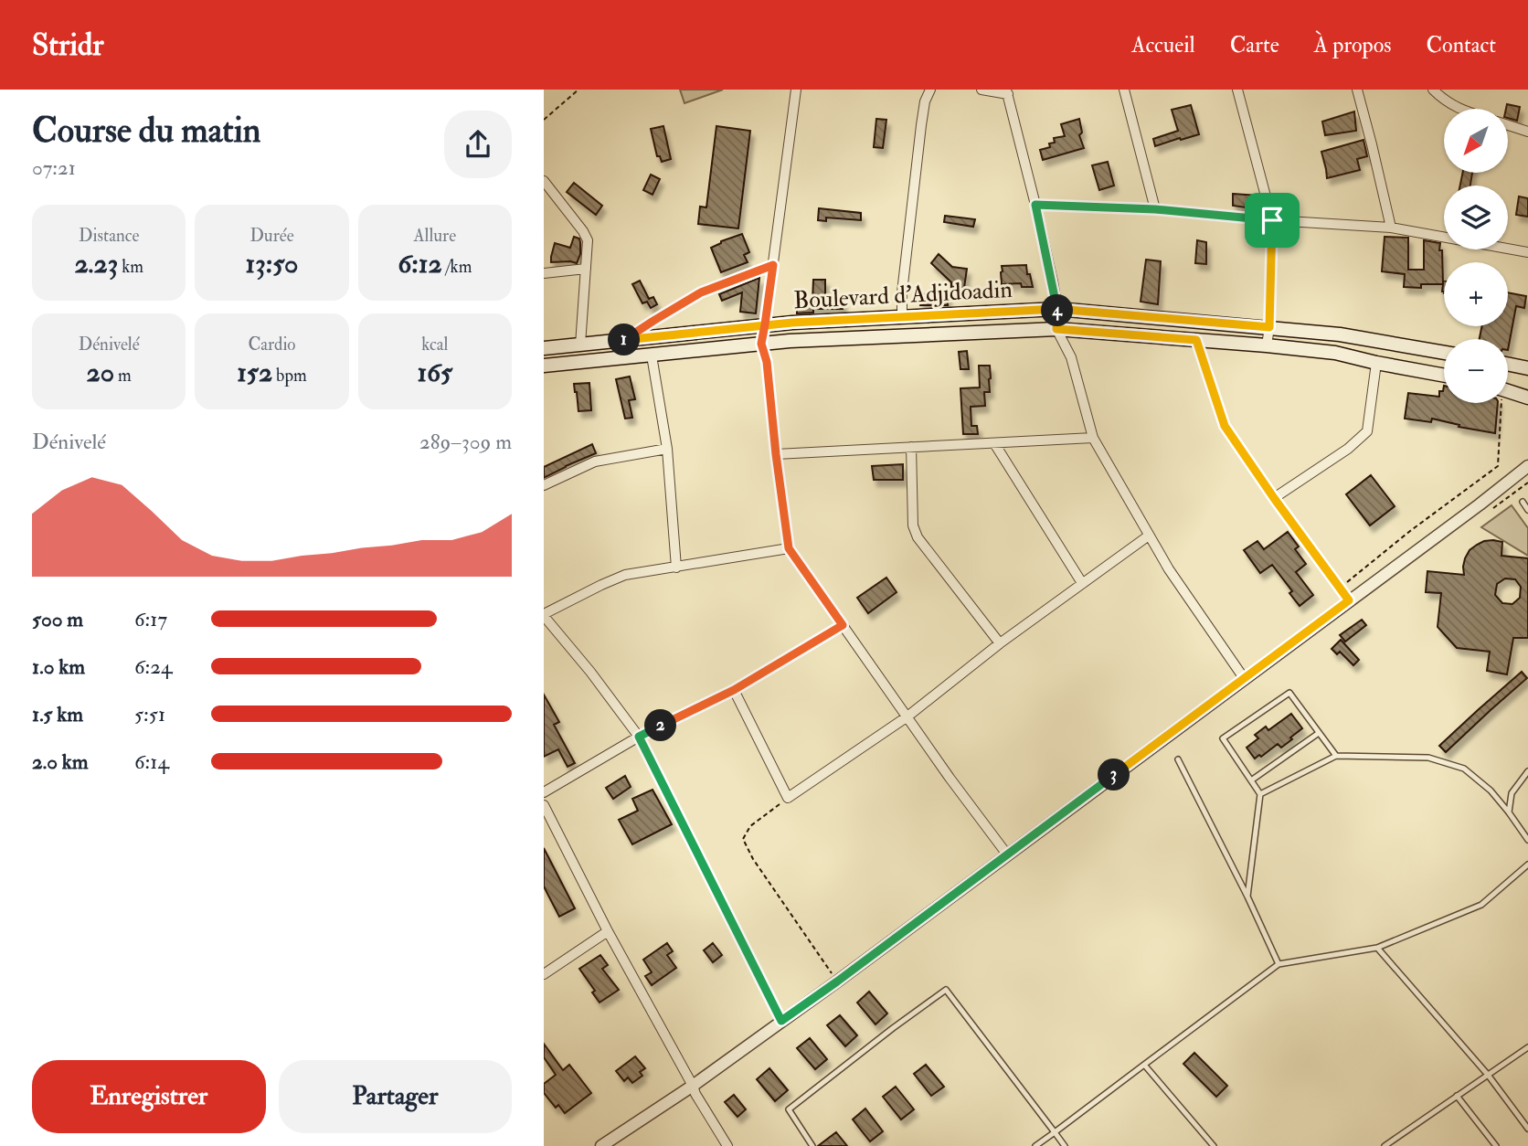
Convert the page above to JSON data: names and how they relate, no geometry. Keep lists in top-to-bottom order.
{
  "streets": {
    "main road": ["Boulevard d'Adjidoadin"]
  },
  "north": "bottom left",
  "page": {
    "header": "Stridr",
    "nav": [
      "Accueil",
      "Carte",
      "À propos",
      "Contact"
    ],
    "heading": ["Course du matin", "07:21"],
    "map_buttons": ["+", "−"],
    "stats": [
      ["Distance", "2.23 km"],
      ["Durée", "13:50"],
      ["Allure", "6:12 /km"],
      ["Dénivelé", "20 m"],
      ["Cardio", "152 bpm"],
      ["kcal", "165"]
    ],
    "pins": [
      "4",
      "1",
      "2",
      "3"
    ],
    "chart": ["Dénivelé", "289–309 m"],
    "list": [
      {
        "name": "500 m",
        "note": "6:17"
      },
      {
        "name": "1.0 km",
        "note": "6:24"
      },
      {
        "name": "1.5 km",
        "note": "5:51"
      },
      {
        "name": "2.0 km",
        "note": "6:14"
      }
    ],
    "buttons": ["Enregistrer", "Partager"]
  }
}
